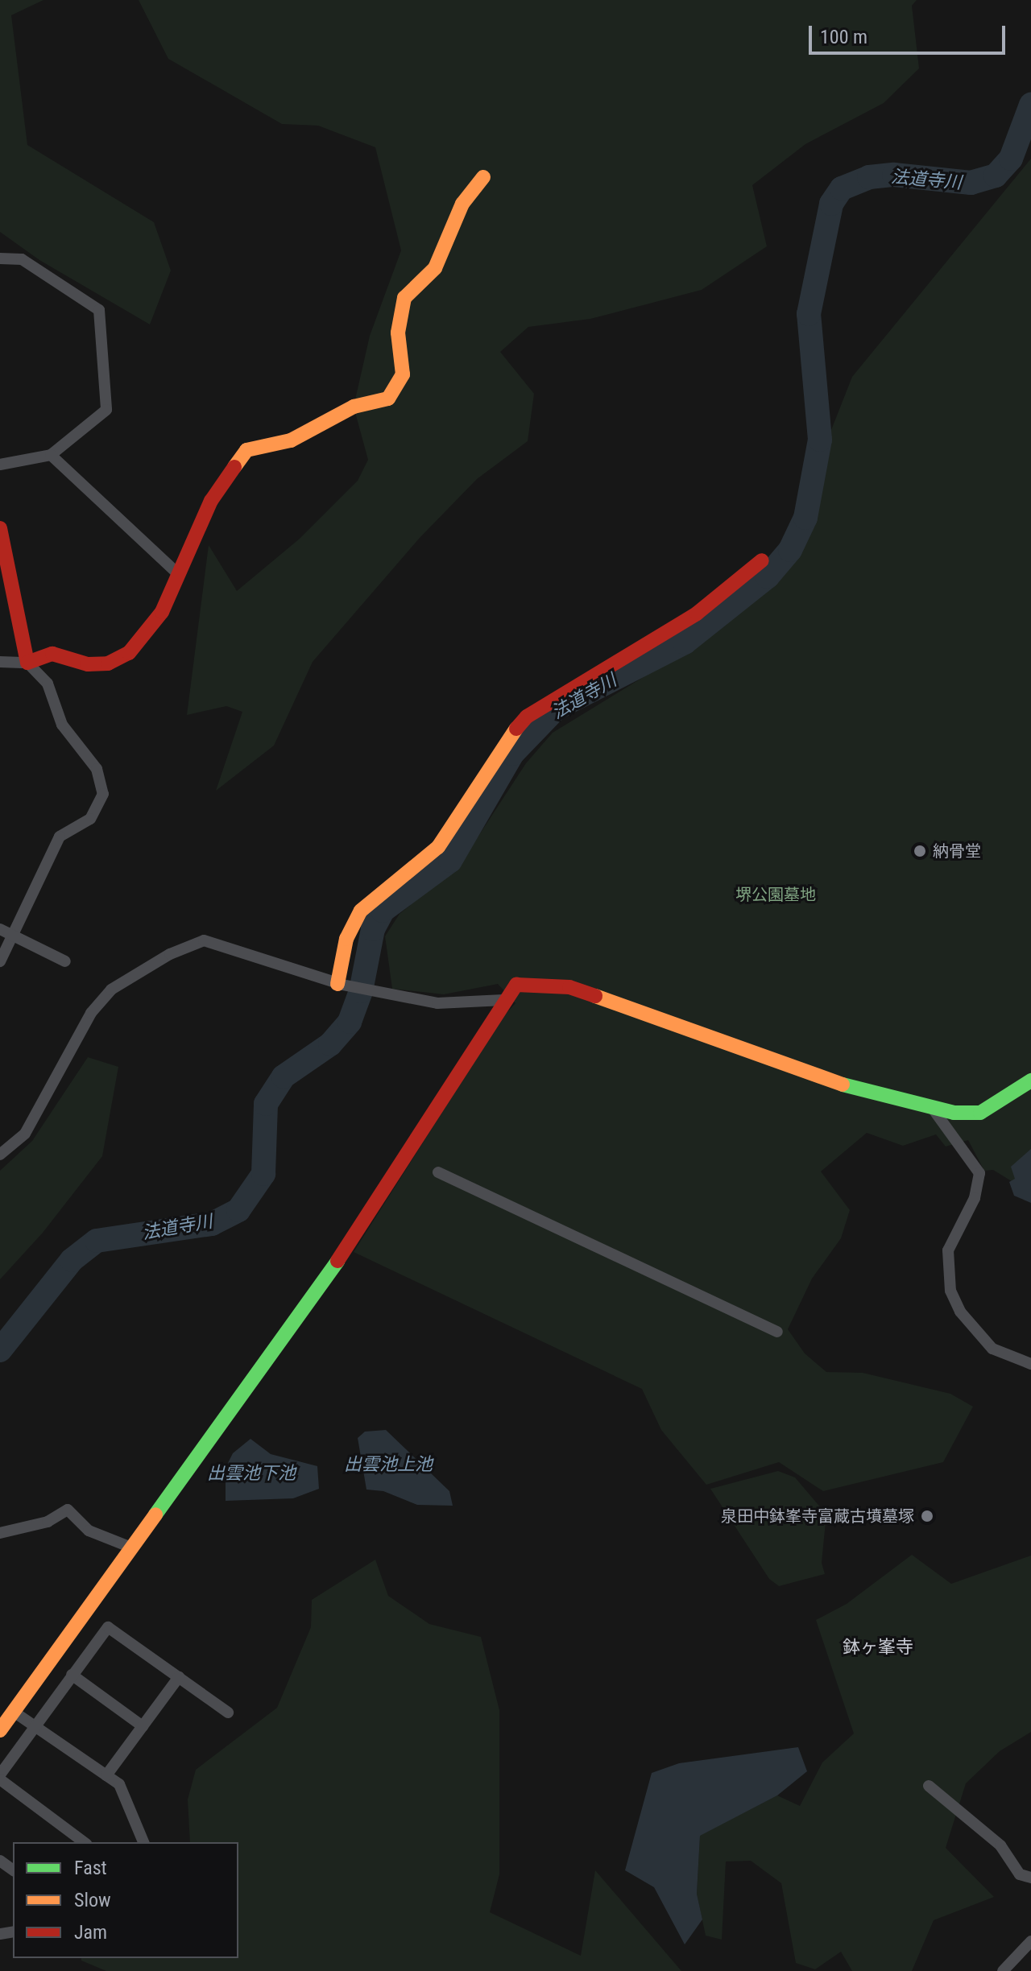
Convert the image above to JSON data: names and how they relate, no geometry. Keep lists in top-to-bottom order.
{
  "districts": ["鉢ヶ峯寺"],
  "water": ["法道寺川", "出雲池上池", "出雲池下池"],
  "parks": ["堺公園墓地"],
  "places": ["納骨堂", "泉田中鉢峯寺富蔵古墳墓塚"],
  "legend": ["Fast", "Slow", "Jam"],
  "scale_bar": "100 m"
}
